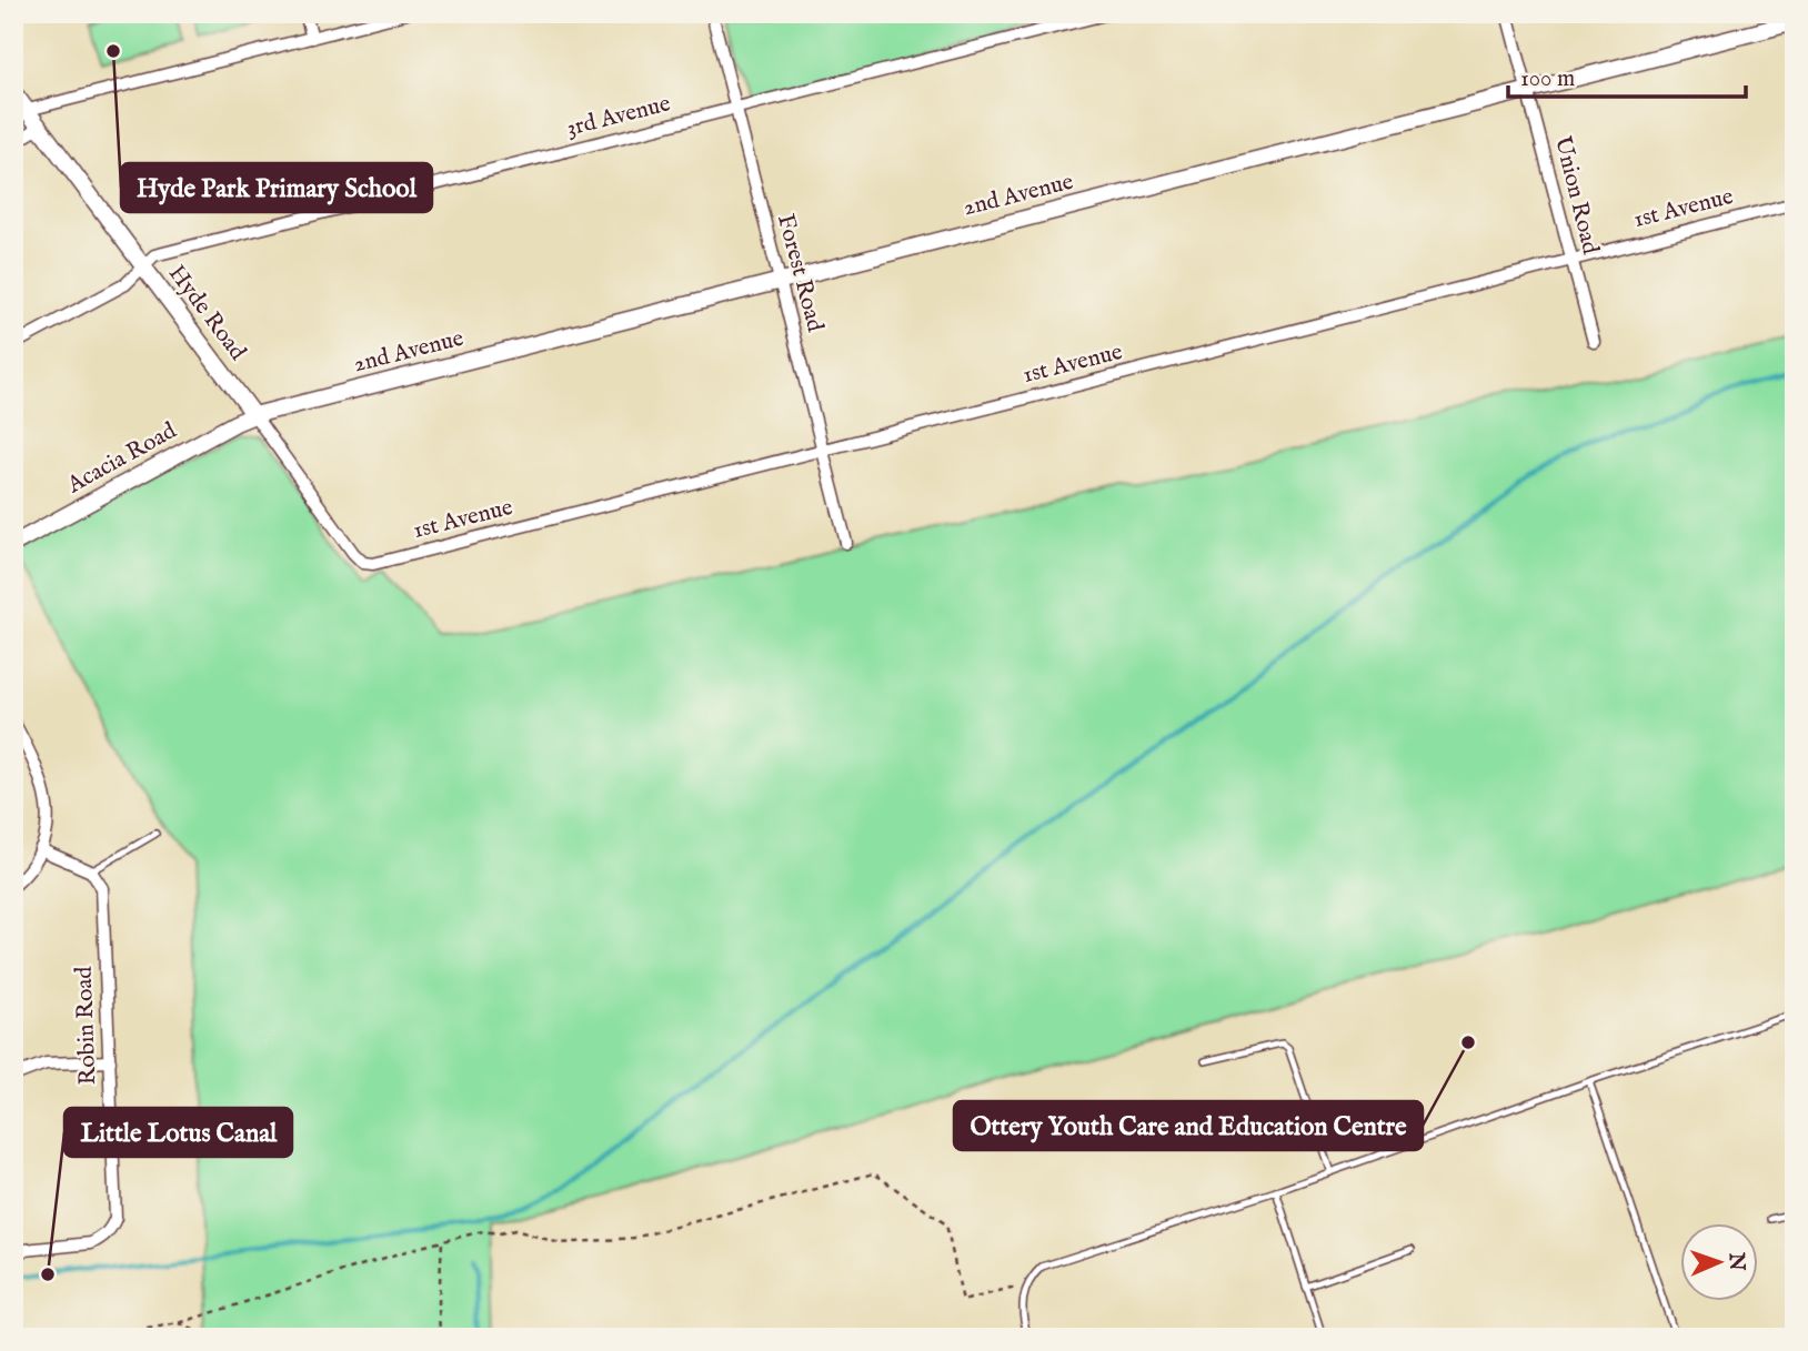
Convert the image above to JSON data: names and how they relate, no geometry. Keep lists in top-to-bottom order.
{
  "streets": {
    "street": [
      "3rd Avenue",
      "2nd Avenue",
      "Union Road",
      "1st Avenue",
      "Forest Road",
      "Hyde Road",
      "Acacia Road",
      "Robin Road"
    ]
  },
  "crossings": [
    ["3rd Avenue", "Forest Road"],
    ["3rd Avenue", "Hyde Road"],
    ["2nd Avenue", "Union Road"],
    ["2nd Avenue", "Forest Road"],
    ["2nd Avenue", "Hyde Road"],
    ["2nd Avenue", "Acacia Road"],
    ["Union Road", "1st Avenue"],
    ["1st Avenue", "Forest Road"],
    ["1st Avenue", "Hyde Road"],
    ["Hyde Road", "Acacia Road"]
  ],
  "places": ["Hyde Park Primary School", "Ottery Youth Care and Education Centre", "Little Lotus Canal"],
  "scale_bar": "100 m",
  "north": "right"
}
